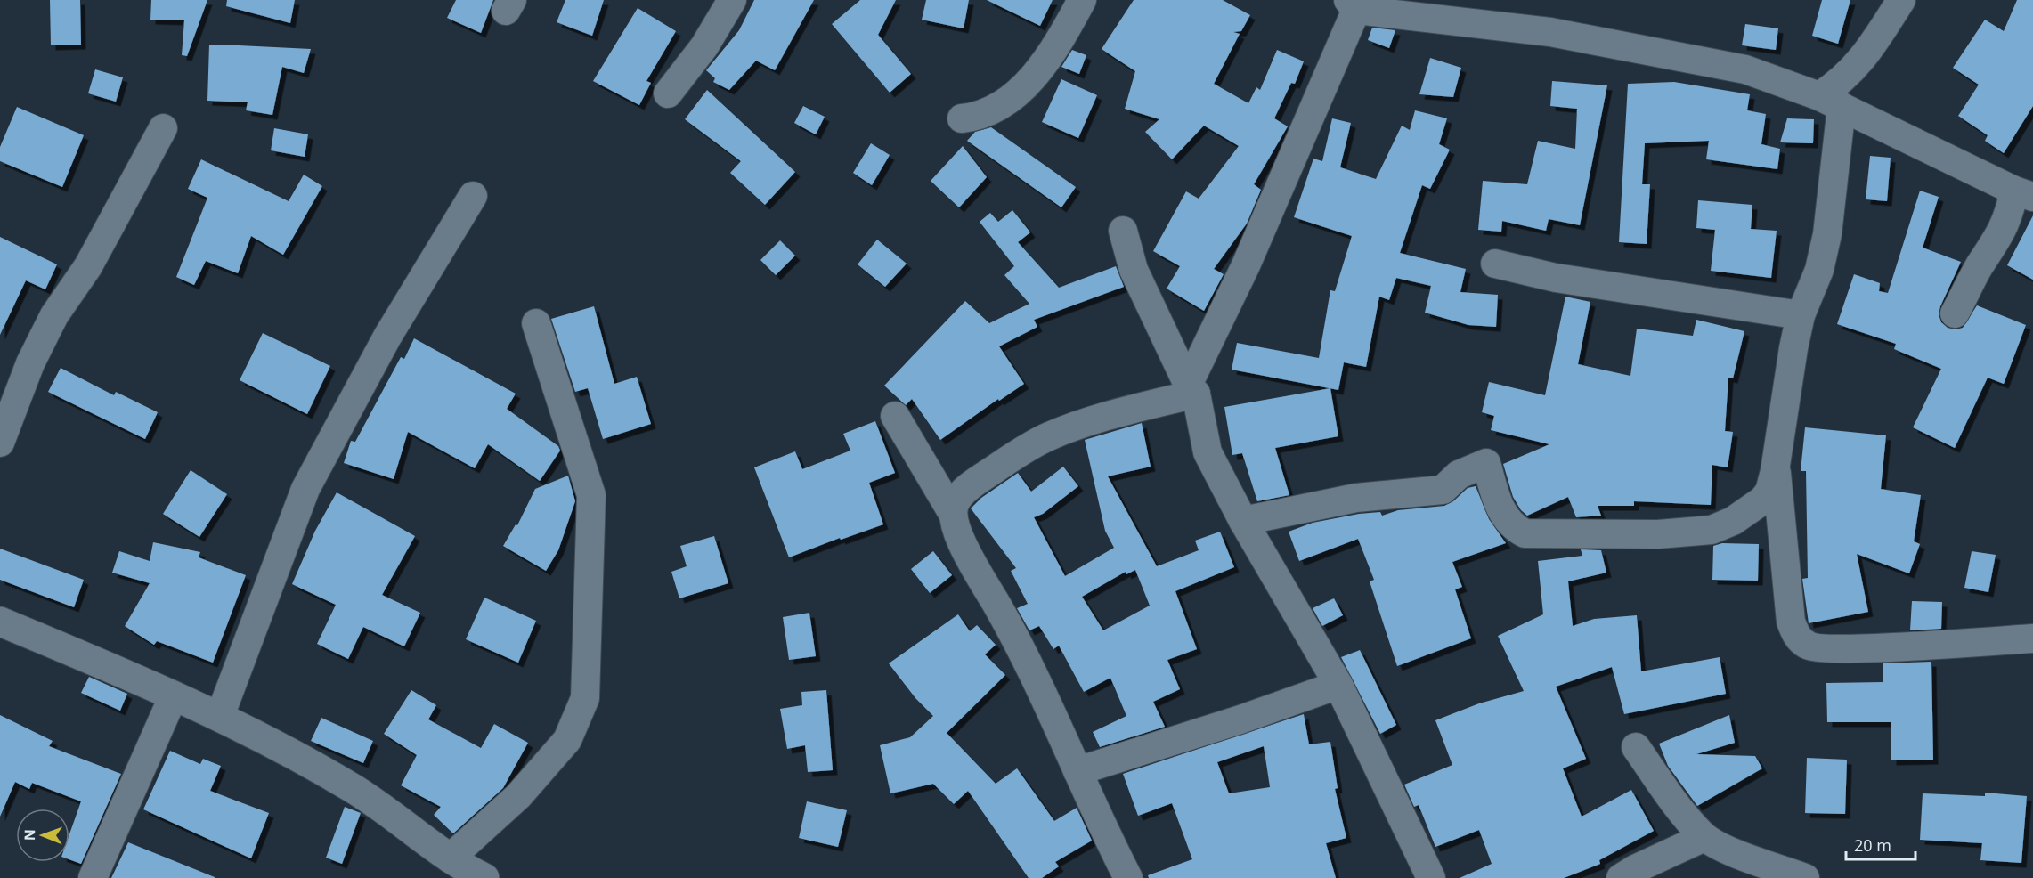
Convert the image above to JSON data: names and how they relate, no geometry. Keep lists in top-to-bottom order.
{
  "scale_bar": "20 m",
  "north": "left"
}
